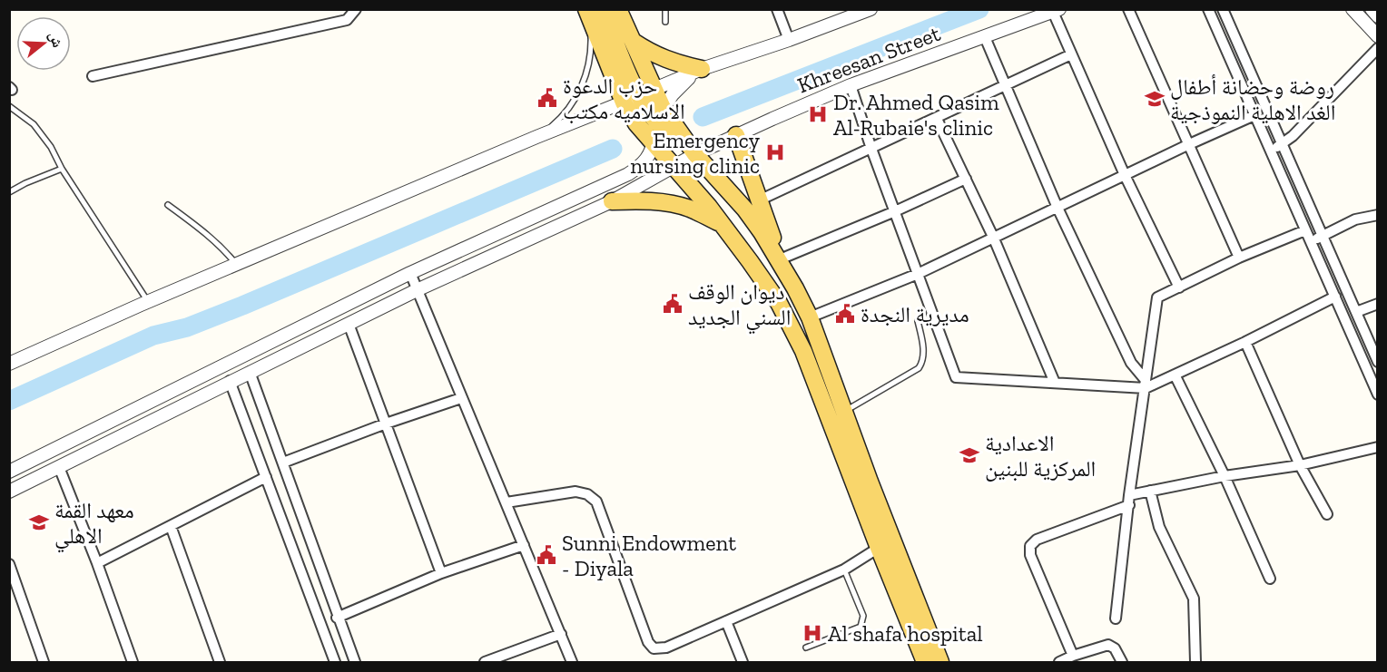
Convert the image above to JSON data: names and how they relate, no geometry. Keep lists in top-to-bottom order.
{
  "streets": {
    "street": ["Khreesan Street"]
  },
  "places": {
    "public building": [
      "حزب الدعوة الاسلاميه مكتب",
      "ديوان الوقف السني الجديد",
      "مديرية النجدة",
      "Sunni Endowment - Diyala"
    ],
    "school or university": ["روضة وحضانة أطفال الغد الاهلية النموذجية", "الاعدادية المركزية للبنين", "معهد القمة الاهلي"],
    "hospital": ["Dr. Ahmed Qasim Al-Rubaie's clinic", "Emergency nursing clinic", "Al shafa hospital"]
  },
  "north": "right"
}
